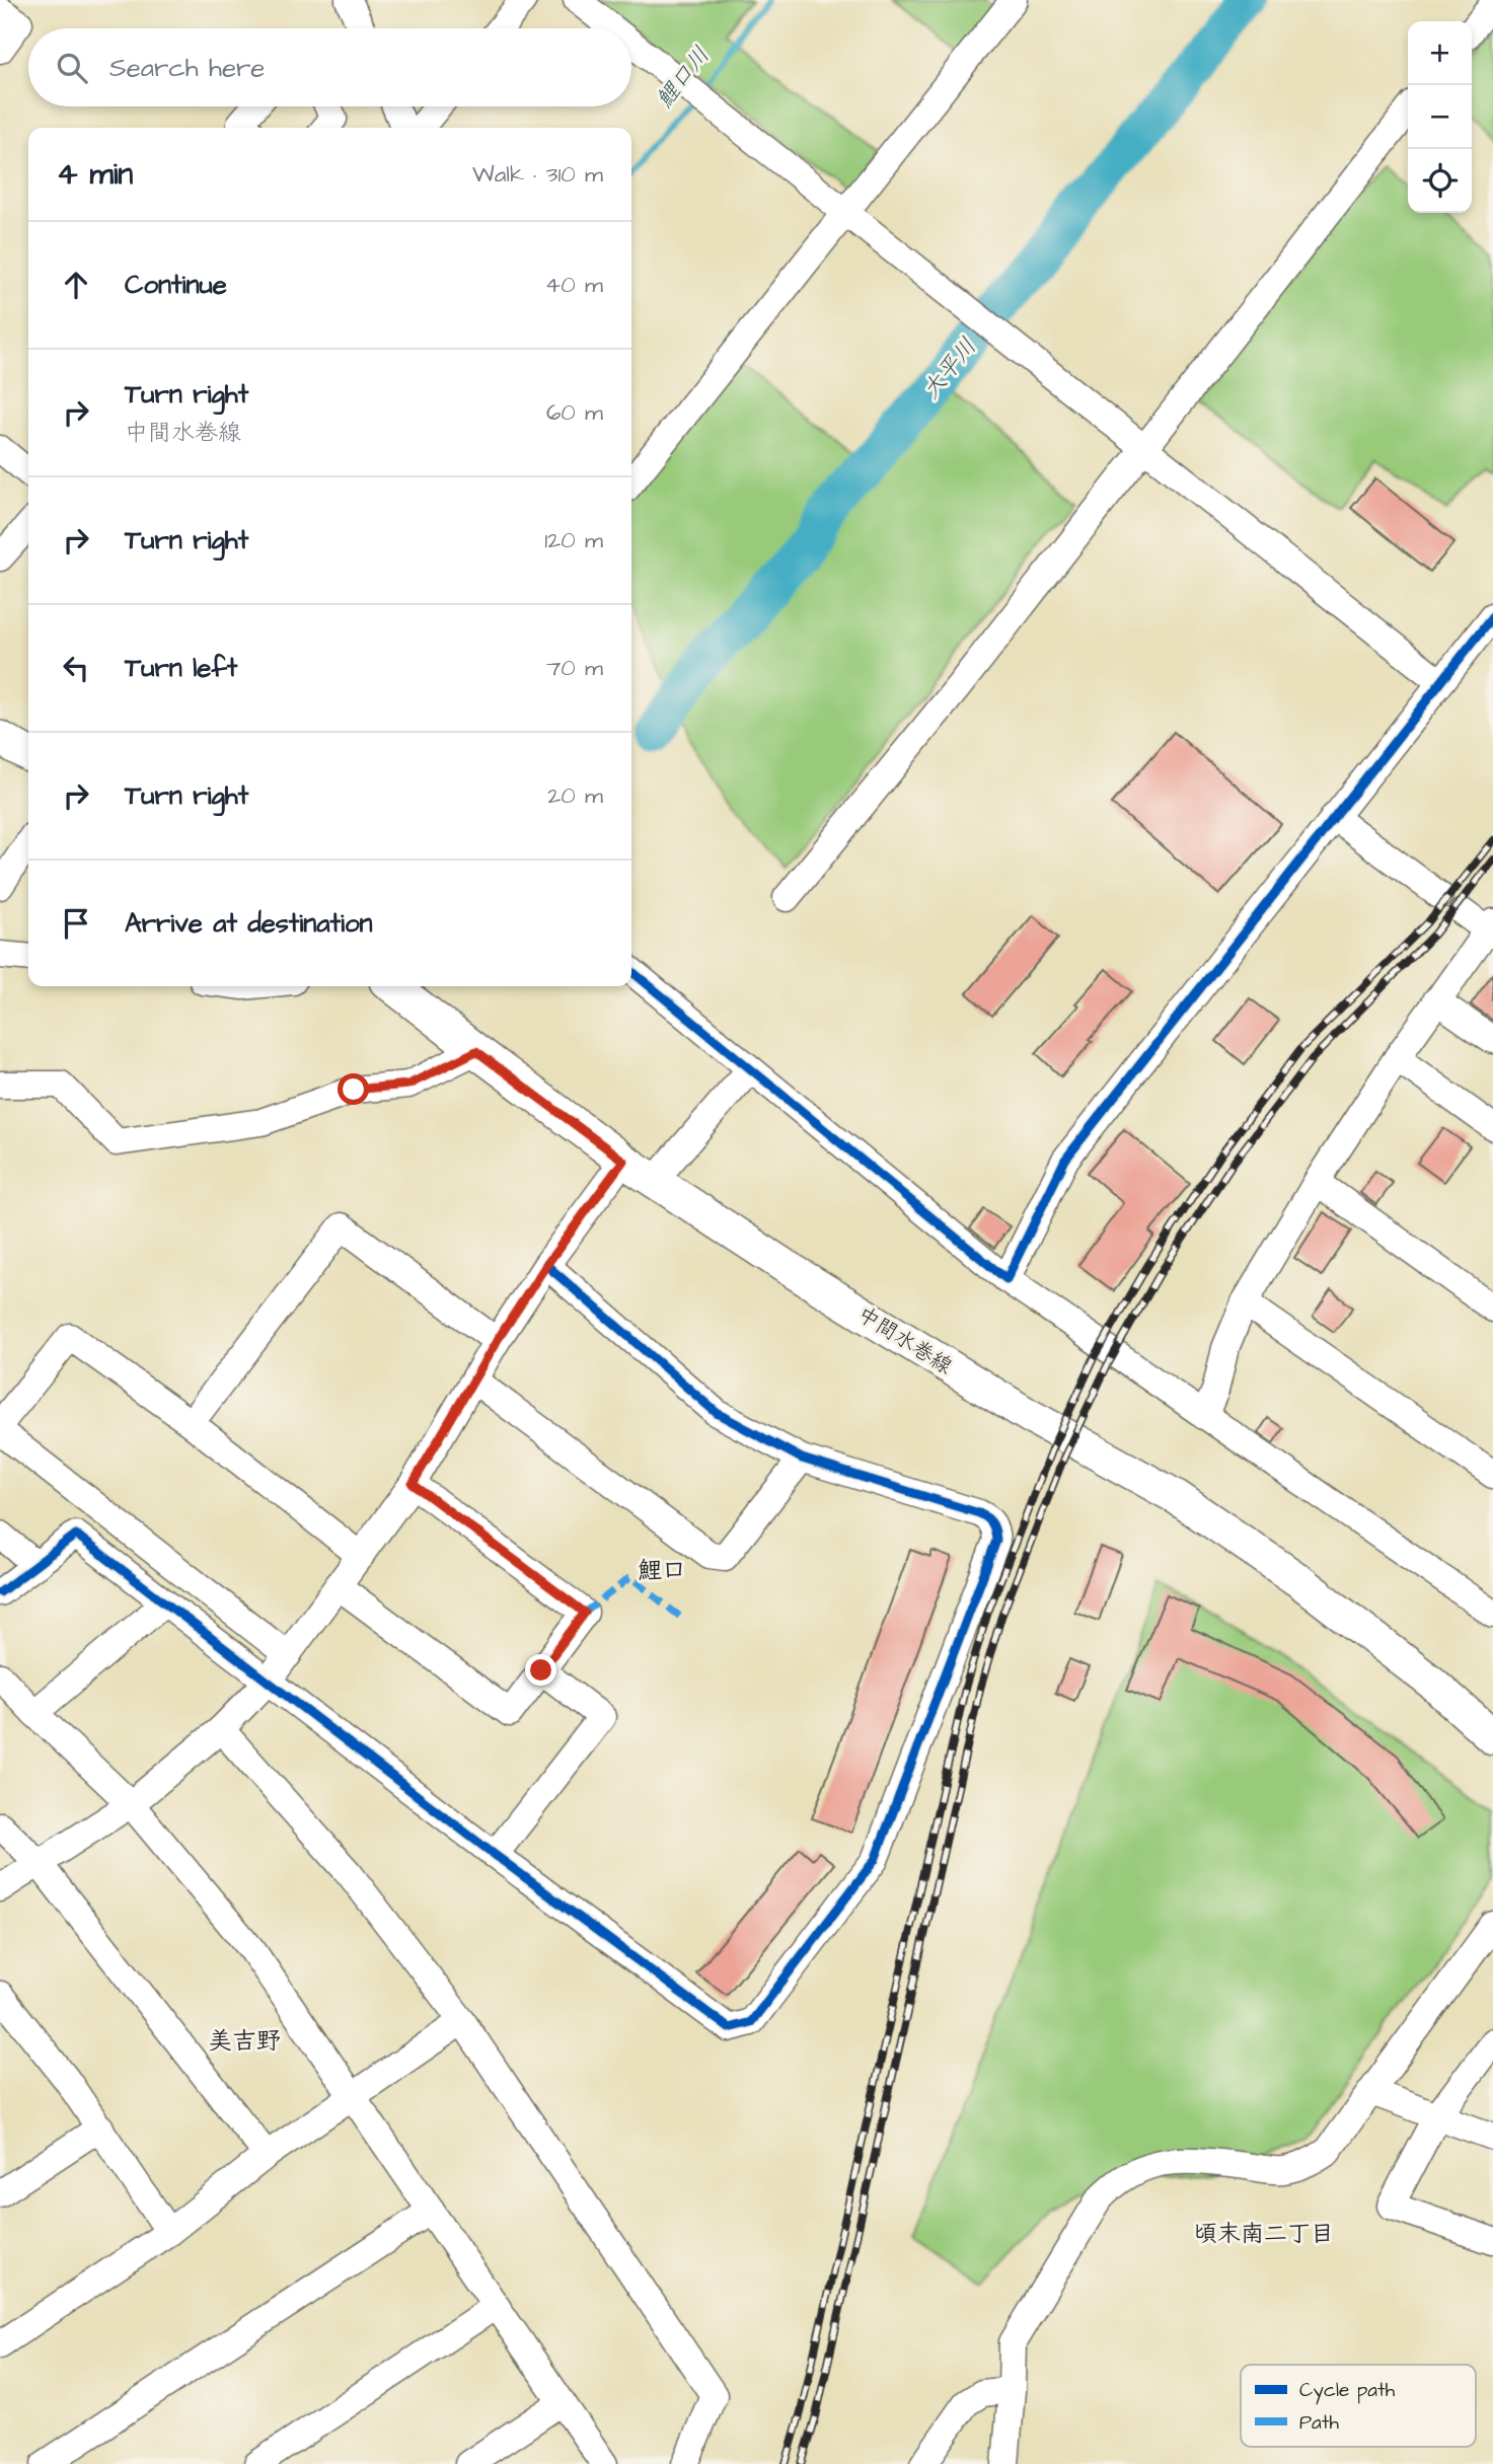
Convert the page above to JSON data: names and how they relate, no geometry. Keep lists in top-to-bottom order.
{
  "streets": {
    "main road": ["中間水巻線"]
  },
  "districts": ["鯉口", "美吉野", "頃末南二丁目"],
  "water": ["鯉口川", "大平川"],
  "legend": ["Cycle path", "Path"],
  "page": {
    "map_buttons": ["+", "−"],
    "search": "Search here",
    "heading": ["4 min", "Walk · 310 m"],
    "list": [
      ["Continue", "40 m"],
      ["Turn right", "中間水巻線", "60 m"],
      ["Turn right", "120 m"],
      ["Turn left", "70 m"],
      ["Turn right", "20 m"],
      "Arrive at destination"
    ]
  }
}
